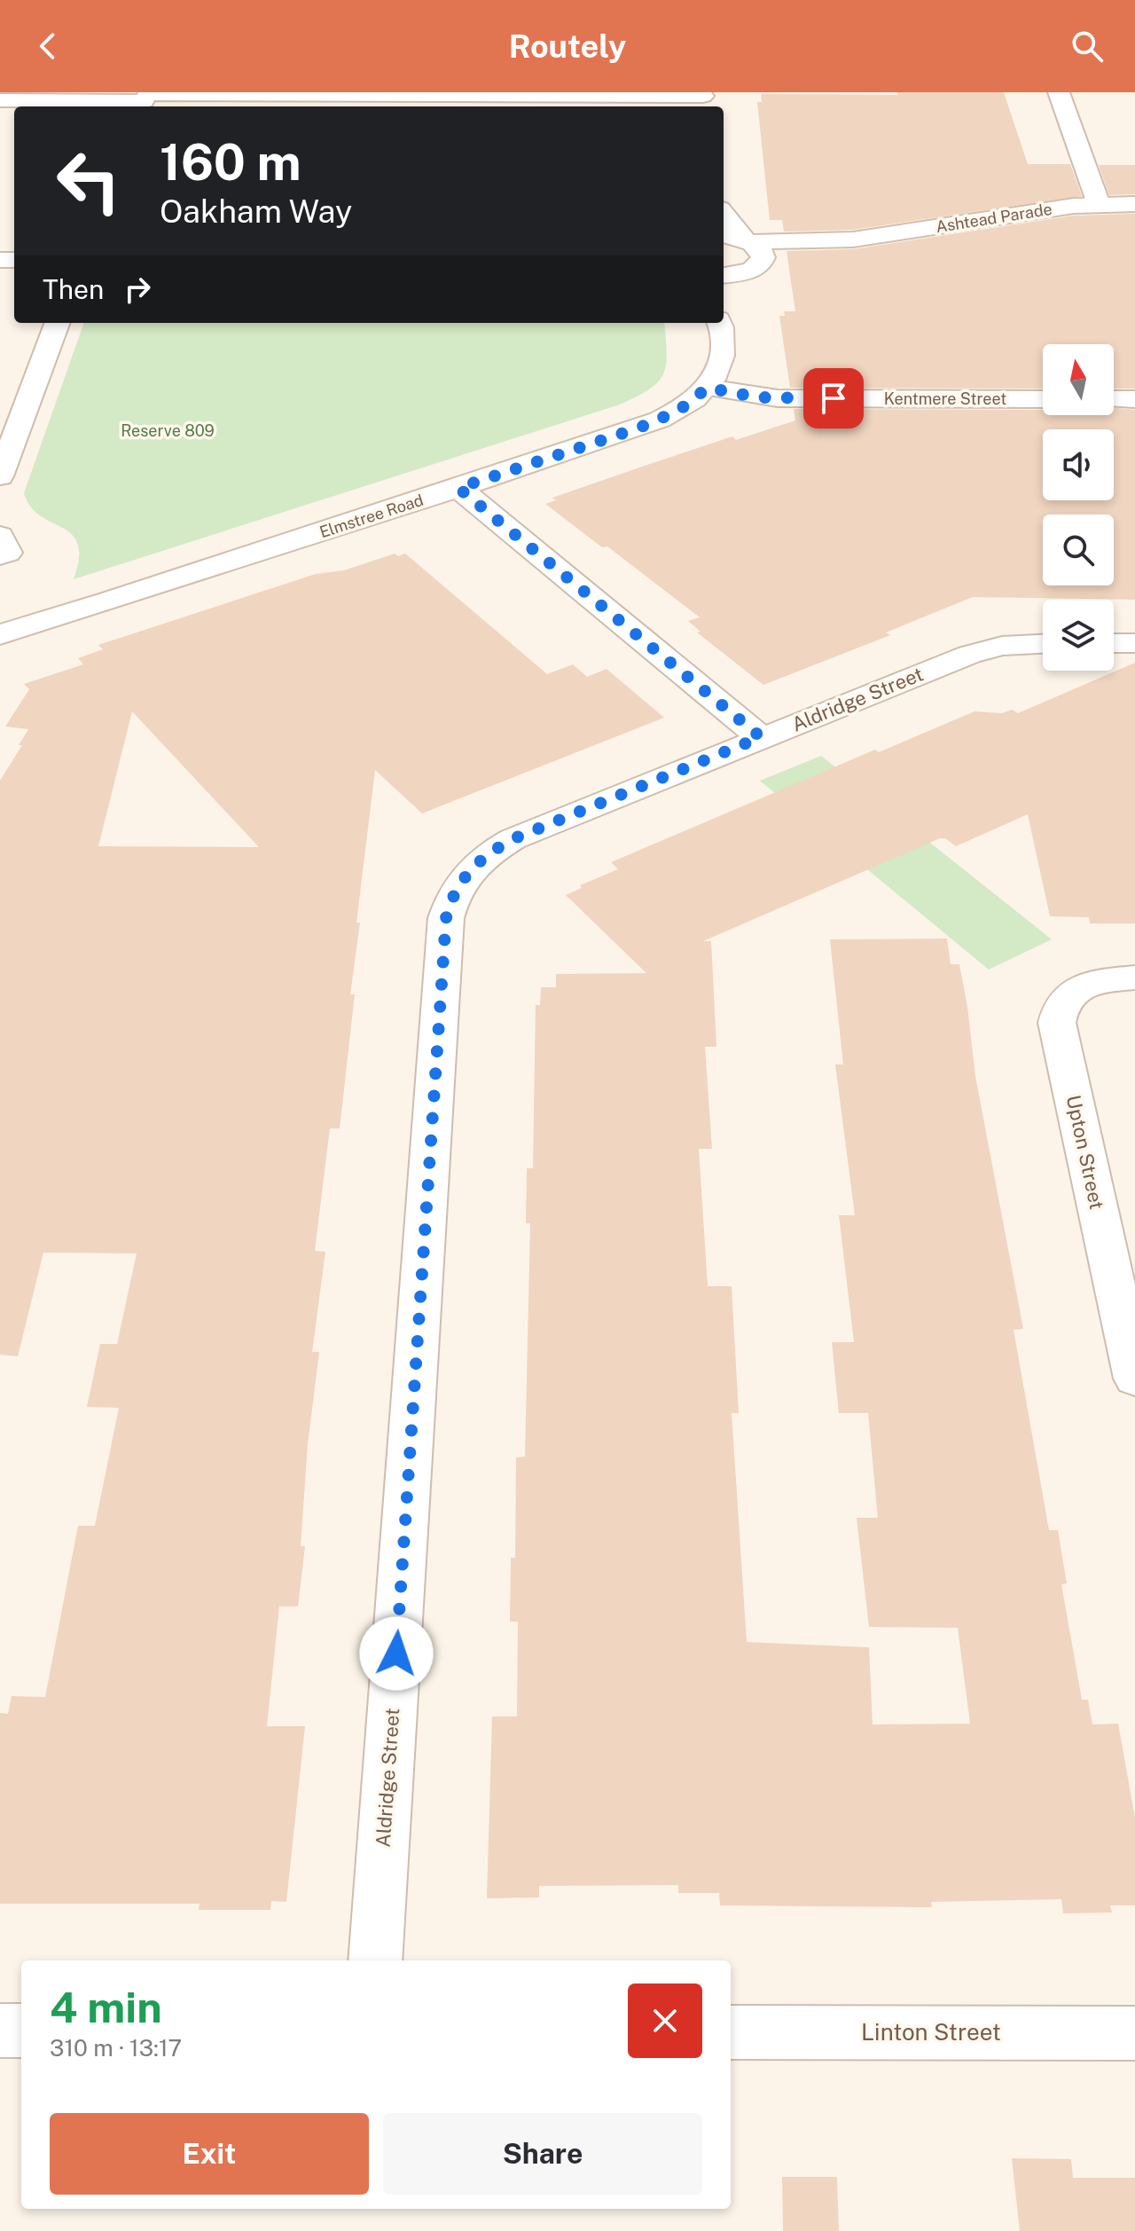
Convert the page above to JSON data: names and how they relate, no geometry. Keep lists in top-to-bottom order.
{
  "streets": {
    "street": [
      "Ashtead Parade",
      "Kentmere Street",
      "Elmstree Road",
      "Aldridge Street",
      "Upton Street",
      "Linton Street"
    ]
  },
  "crossings": [
    ["Ashtead Parade", "Elmstree Road"],
    ["Kentmere Street", "Elmstree Road"]
  ],
  "parks": ["Reserve 809"],
  "north": "top",
  "page": {
    "header": "Routely",
    "turn": ["160 m", "Oakham Way"],
    "then": "Then",
    "heading": ["4 min", "310 m · 13:17"],
    "buttons": ["Exit", "Share"]
  }
}
